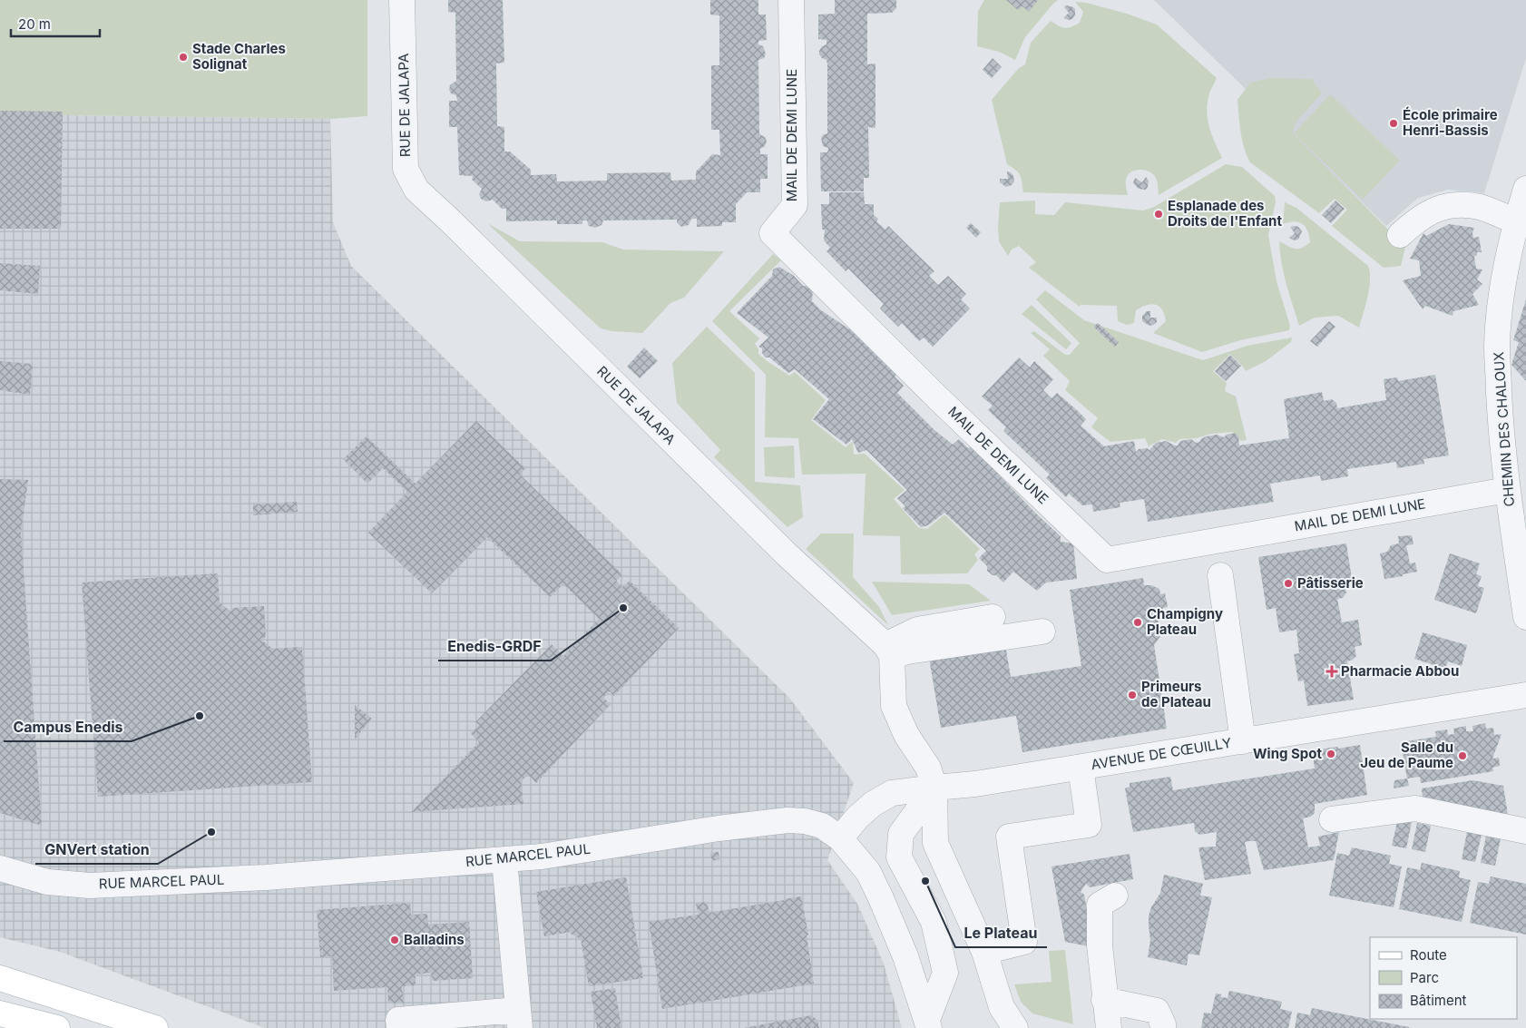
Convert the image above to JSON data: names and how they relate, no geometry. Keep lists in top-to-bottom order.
{
  "streets": {
    "street": [
      "RUE DE JALAPA",
      "MAIL DE DEMI LUNE",
      "CHEMIN DES CHALOUX",
      "AVENUE DE CŒUILLY",
      "RUE MARCEL PAUL"
    ]
  },
  "crossings": [
    ["MAIL DE DEMI LUNE", "CHEMIN DES CHALOUX"],
    ["AVENUE DE CŒUILLY", "RUE MARCEL PAUL"]
  ],
  "places": {
    "other": [
      "Stade Charles Solignat",
      "École primaire Henri-Bassis",
      "Esplanade des Droits de l'Enfant",
      "Pâtisserie",
      "Enedis-GRDF",
      "Champigny Plateau",
      "Primeurs de Plateau",
      "Campus Enedis",
      "Wing Spot",
      "Salle du Jeu de Paume",
      "GNVert station",
      "Le Plateau",
      "Balladins"
    ],
    "health": ["Pharmacie Abbou"]
  },
  "legend": ["Route", "Parc", "Bâtiment"],
  "scale_bar": "20 m"
}
